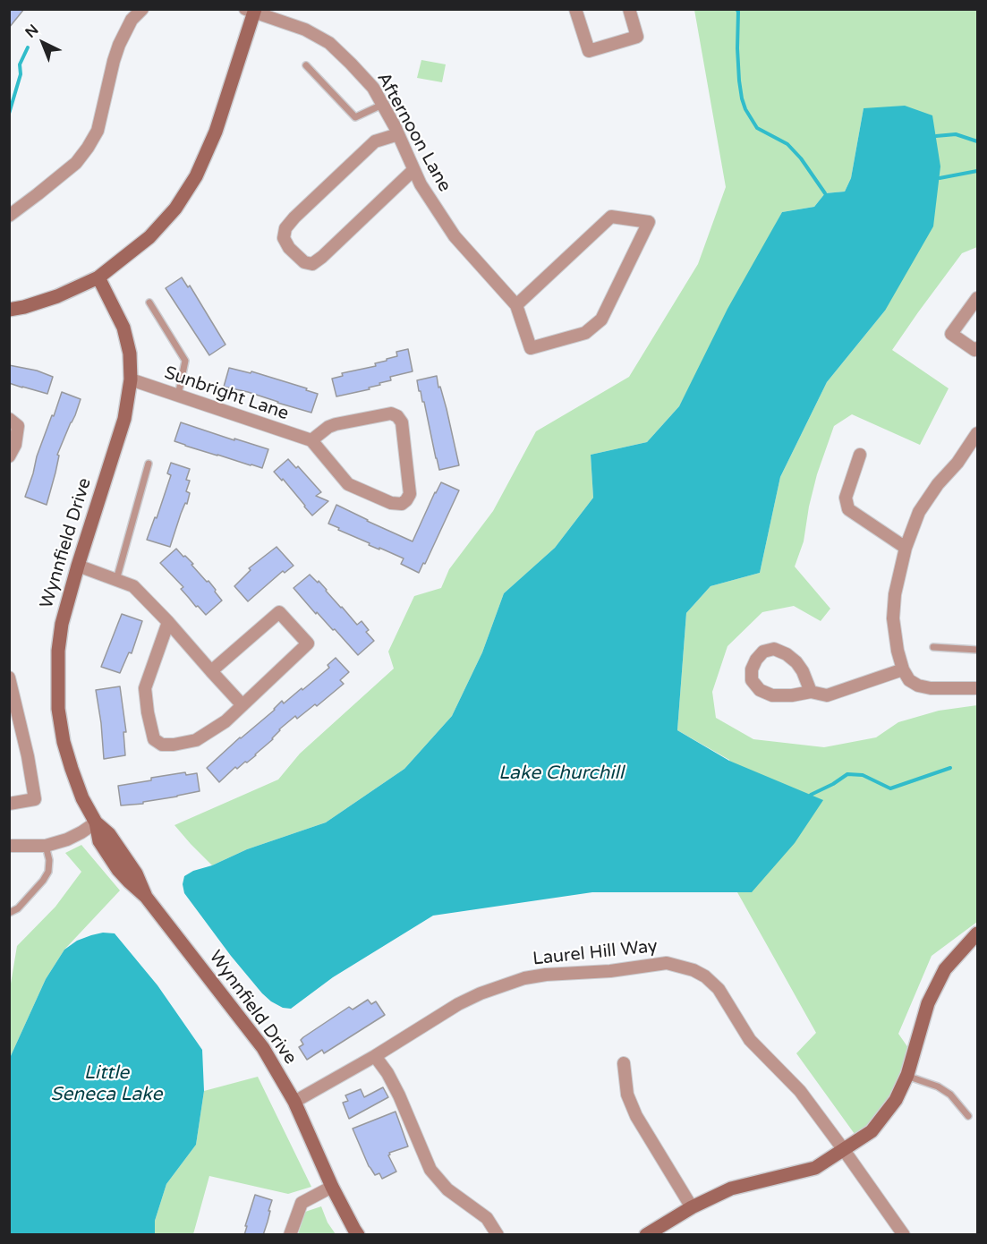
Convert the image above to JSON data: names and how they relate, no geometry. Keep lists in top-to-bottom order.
{
  "streets": {
    "street": [
      "Afternoon Lane",
      "Sunbright Lane",
      "Wynnfield Drive",
      "Laurel Hill Way"
    ]
  },
  "crossings": [
    ["Sunbright Lane", "Wynnfield Drive"],
    ["Wynnfield Drive", "Laurel Hill Way"]
  ],
  "water": ["Lake Churchill", "Little Seneca Lake"],
  "north": "top left"
}
